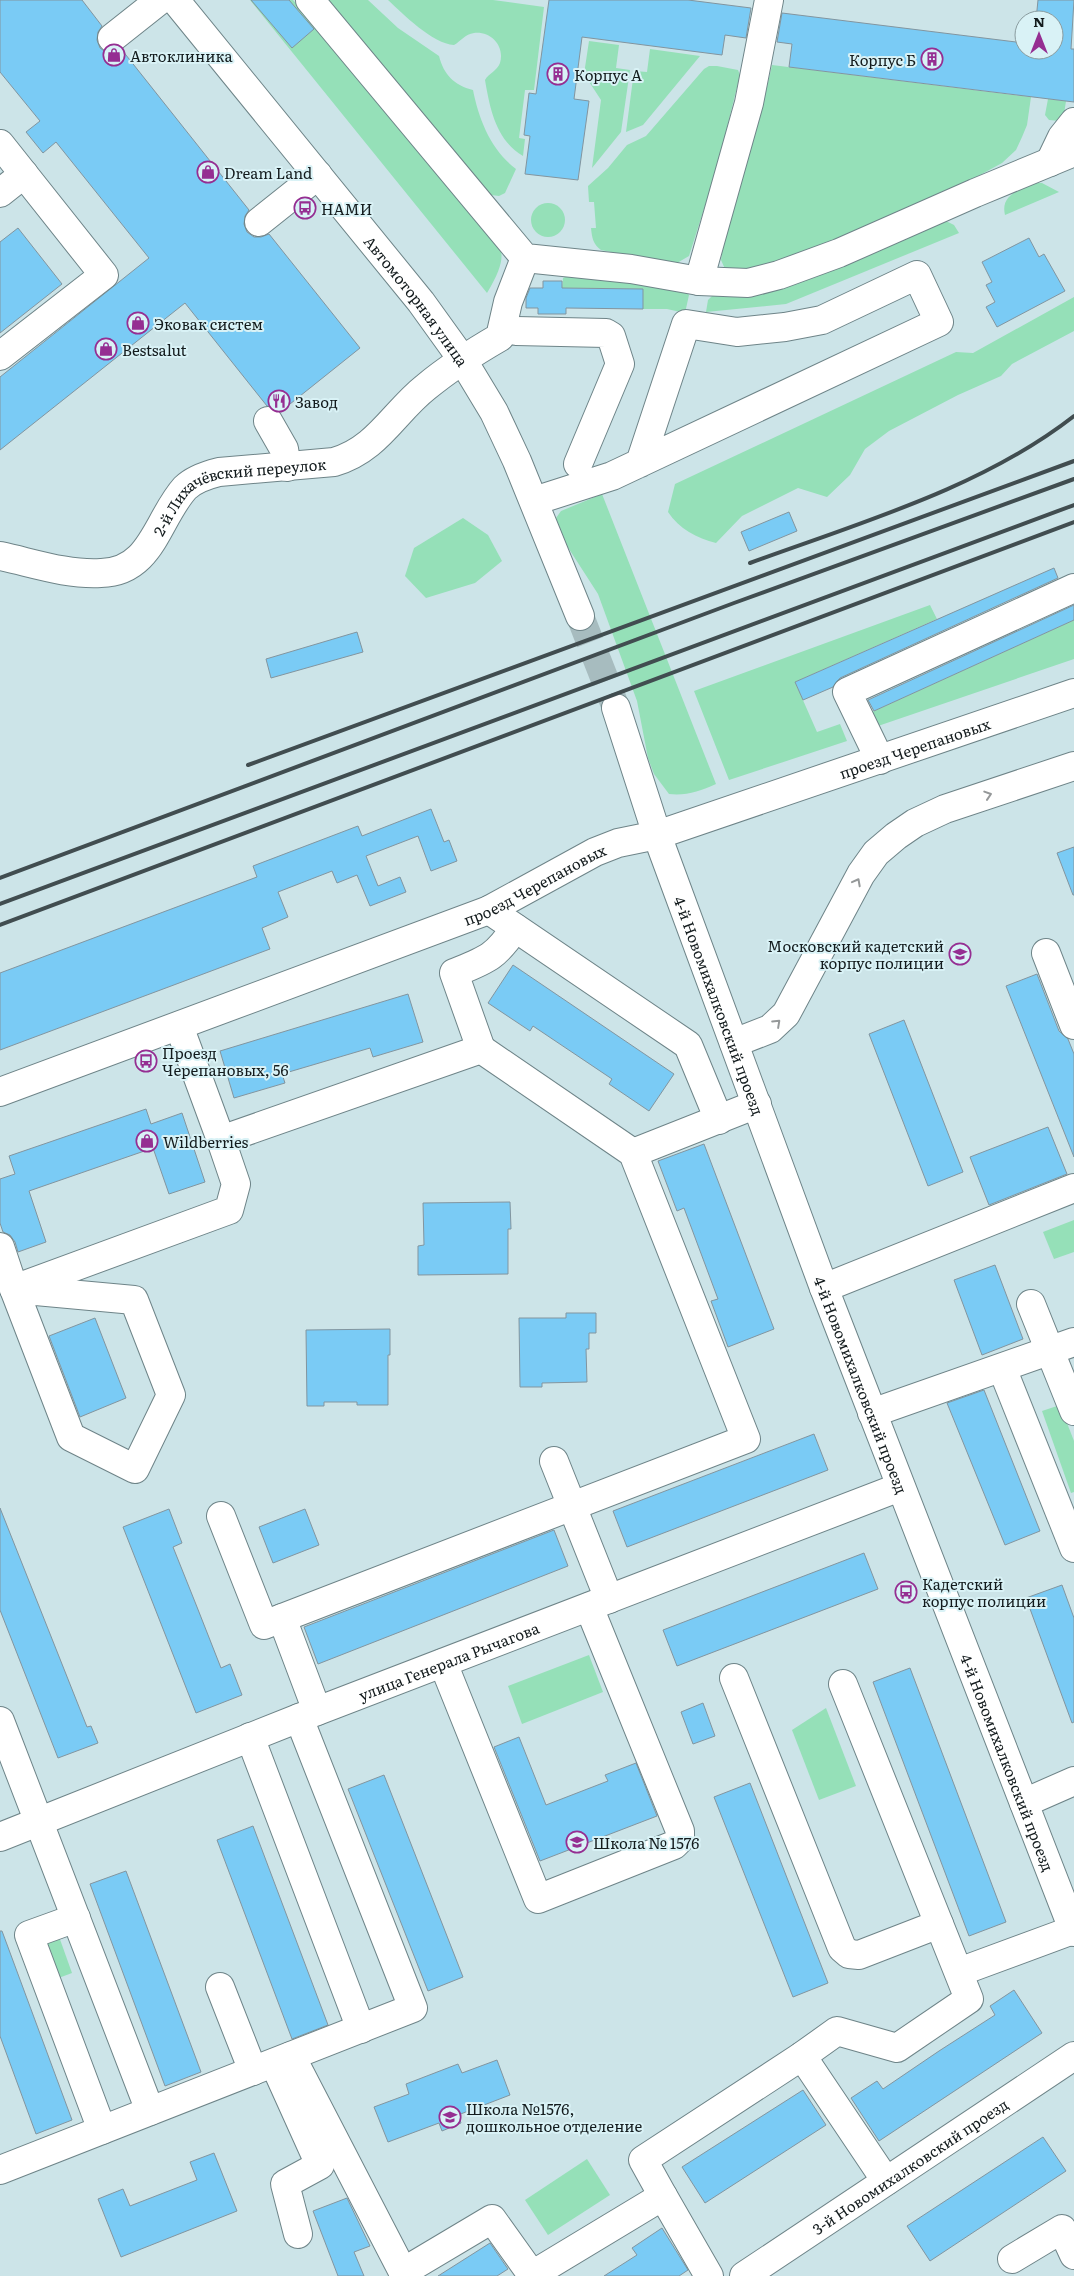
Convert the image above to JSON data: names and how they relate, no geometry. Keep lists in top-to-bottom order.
{
  "streets": {
    "street": [
      "Автомоторная улица",
      "2-й Лихачёвский переулок",
      "проезд Черепановых",
      "4-й Новомихалковский проезд",
      "улица Генерала Рычагова",
      "3-й Новомихалковский проезд"
    ]
  },
  "crossings": [
    ["Автомоторная улица", "2-й Лихачёвский переулок"],
    ["проезд Черепановых", "4-й Новомихалковский проезд"],
    ["4-й Новомихалковский проезд", "улица Генерала Рычагова"]
  ],
  "places": {
    "shop": [
      "Автоклиника",
      "Dream Land",
      "Эковак систем",
      "Bestsalut",
      "Wildberries"
    ],
    "building": ["Корпус Б", "Корпус А"],
    "bus stop": ["НАМИ", "Проезд Черепановых, 56", "Кадетский корпус полиции"],
    "restaurant": ["Завод"],
    "school or university": ["Московский кадетский корпус полиции", "Школа № 1576", "Школа №1576, дошкольное отделение"]
  },
  "north": "top"
}
